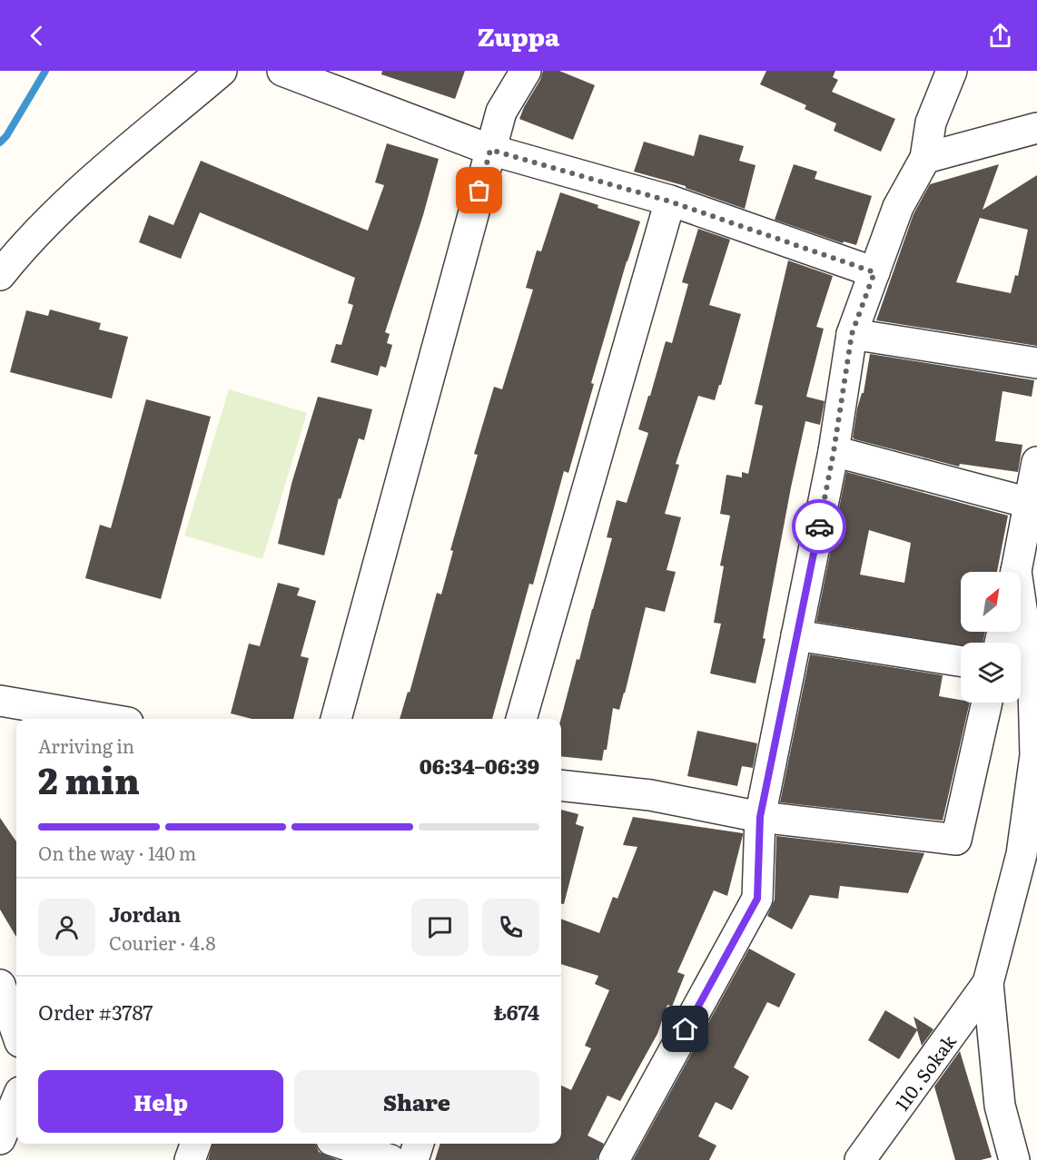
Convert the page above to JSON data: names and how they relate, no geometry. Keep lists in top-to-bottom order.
{
  "streets": {
    "street": ["110. Sokak"]
  },
  "north": "top right",
  "page": {
    "header": "Zuppa",
    "heading": ["2 min", "Arriving in", "06:34–06:39"],
    "panel": [
      "Jordan",
      "Courier · 4.8",
      "Order #3787",
      "₺674"
    ],
    "bar": "On the way · 140 m",
    "buttons": ["Help", "Share"]
  }
}
